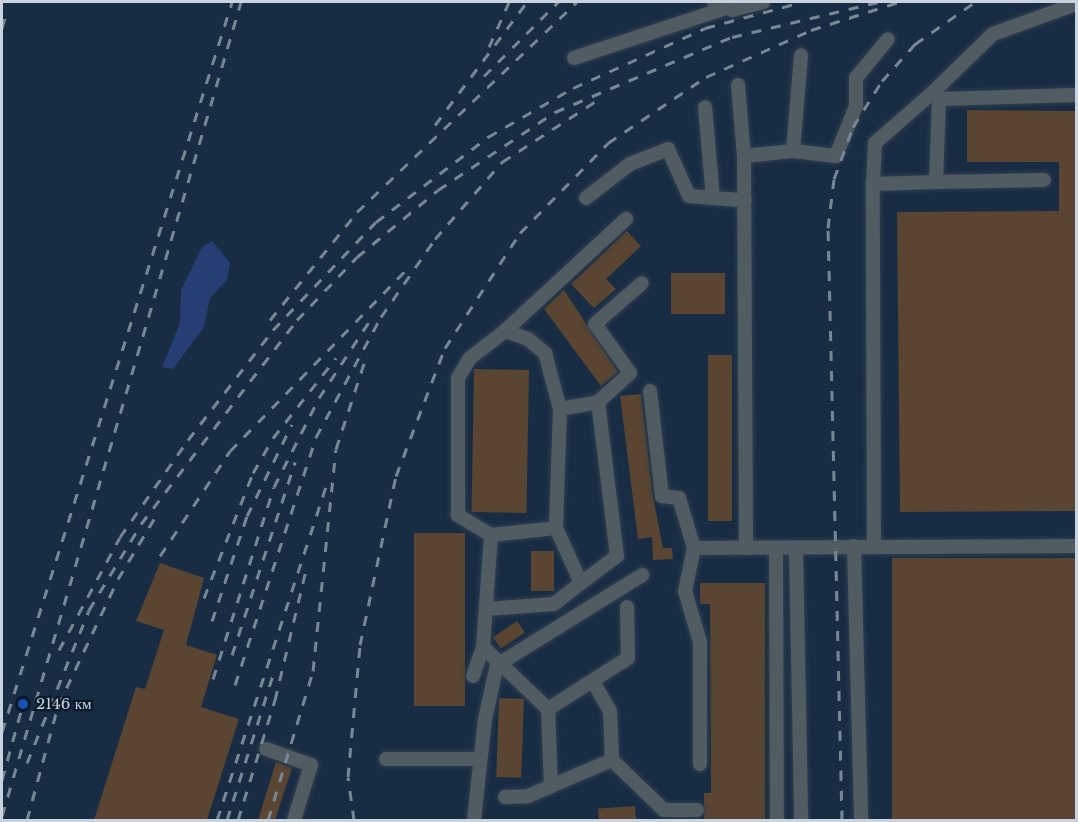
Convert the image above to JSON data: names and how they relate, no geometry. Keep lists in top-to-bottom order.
{
  "places": ["2146 км"]
}
